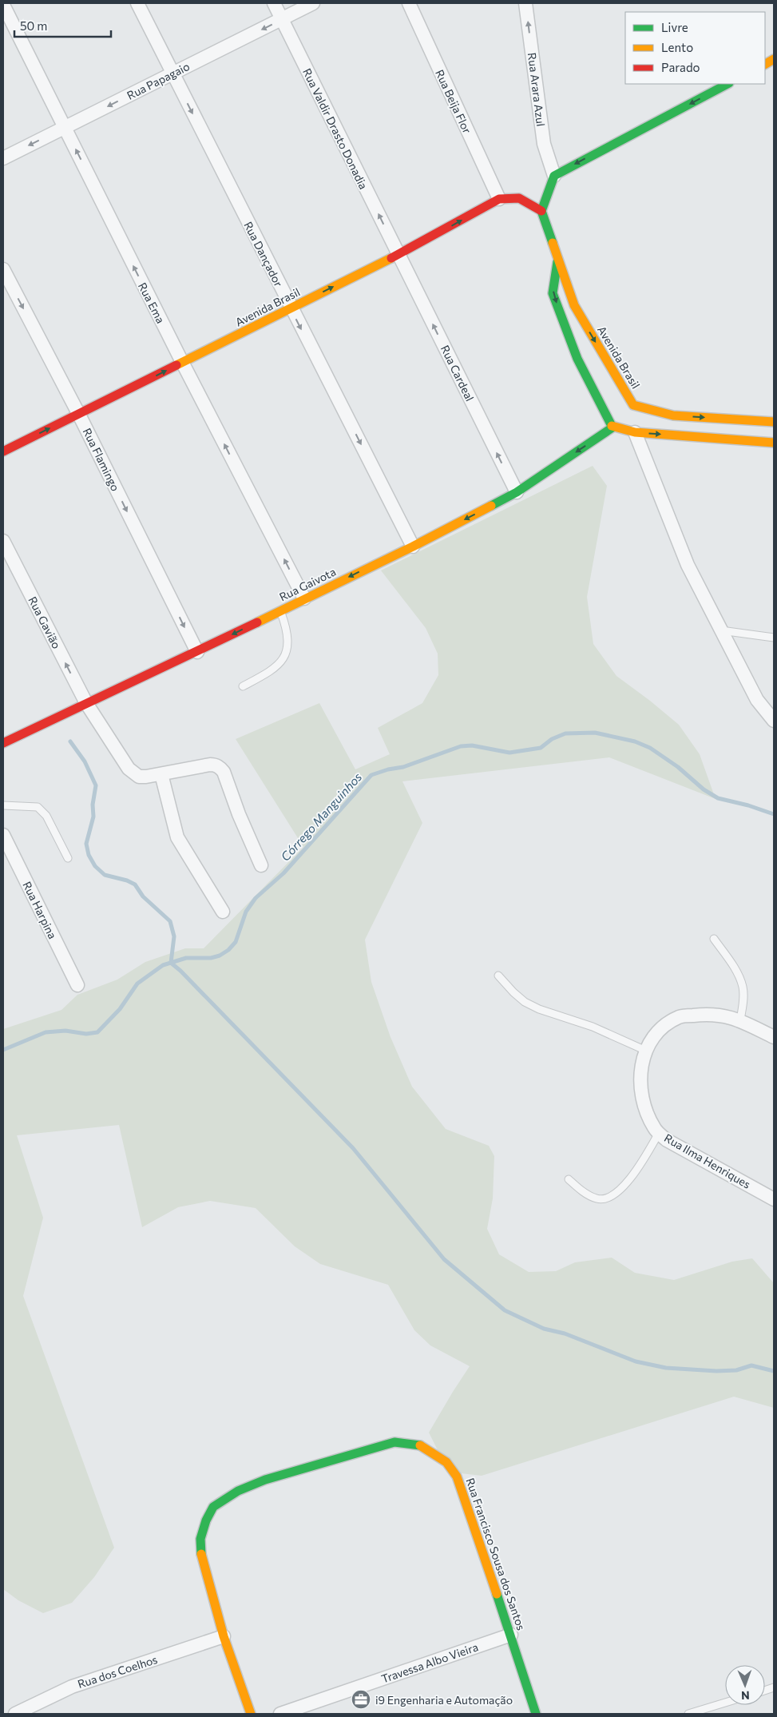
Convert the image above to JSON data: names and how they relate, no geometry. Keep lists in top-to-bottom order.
{
  "streets": {
    "street": [
      "Rua Papagaio",
      "Rua Arara Azul",
      "Rua Beija Flor",
      "Rua Valdir Drasto Donadia",
      "Rua Dançador",
      "Rua Ema",
      "Avenida Brasil",
      "Rua Cardeal",
      "Rua Flamingo",
      "Rua Gaivota",
      "Rua Gavião",
      "Rua Harpina",
      "Rua Ilma Henriques",
      "Rua Francisco Sousa dos Santos",
      "Travessa Albo Vieira",
      "Rua dos Coelhos"
    ]
  },
  "crossings": [
    ["Rua Papagaio", "Rua Valdir Drasto Donadia"],
    ["Rua Papagaio", "Rua Dançador"],
    ["Rua Papagaio", "Rua Ema"],
    ["Rua Beija Flor", "Avenida Brasil"],
    ["Rua Valdir Drasto Donadia", "Avenida Brasil"],
    ["Rua Valdir Drasto Donadia", "Rua Cardeal"],
    ["Rua Dançador", "Avenida Brasil"],
    ["Rua Dançador", "Rua Gaivota"],
    ["Rua Ema", "Avenida Brasil"],
    ["Rua Ema", "Rua Gaivota"],
    ["Avenida Brasil", "Rua Cardeal"],
    ["Avenida Brasil", "Rua Flamingo"],
    ["Rua Cardeal", "Rua Gaivota"],
    ["Rua Flamingo", "Rua Gaivota"],
    ["Rua Gaivota", "Rua Gavião"],
    ["Rua Francisco Sousa dos Santos", "Travessa Albo Vieira"],
    ["Rua Francisco Sousa dos Santos", "Rua dos Coelhos"]
  ],
  "one_way": [
    "Rua Papagaio",
    "Rua Arara Azul",
    "Rua Valdir Drasto Donadia",
    "Rua Dançador",
    "Rua Ema",
    "Avenida Brasil",
    "Rua Flamingo",
    "Rua Gaivota",
    "Rua Gavião"
  ],
  "water": ["Córrego Manguinhos"],
  "places": {
    "office": ["i9 Engenharia e Automação"]
  },
  "legend": ["Livre", "Lento", "Parado"],
  "scale_bar": "50 m",
  "north": "bottom"
}
